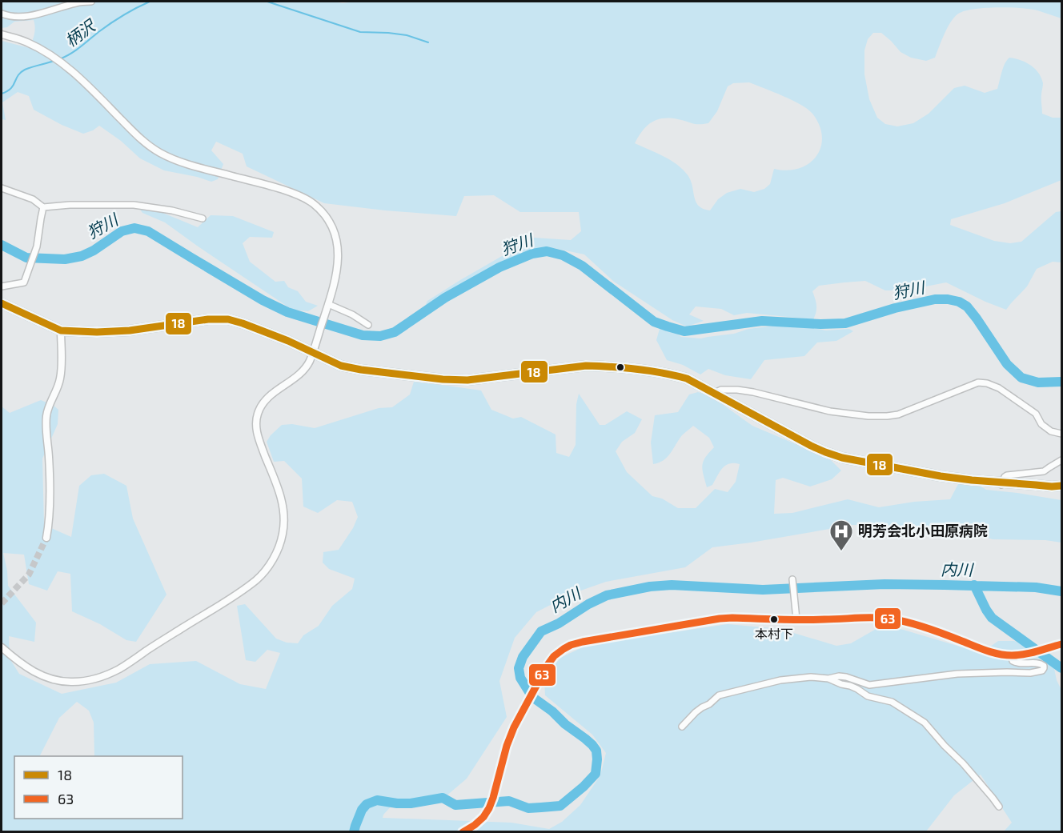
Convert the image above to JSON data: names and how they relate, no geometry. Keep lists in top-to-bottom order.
{
  "water": ["柄沢", "狩川", "内川"],
  "places": {
    "hospital": ["明芳会北小田原病院"],
    "other": ["本村下"]
  },
  "lines": ["transit line 18", "transit line 63"],
  "legend": ["18", "63"]
}
